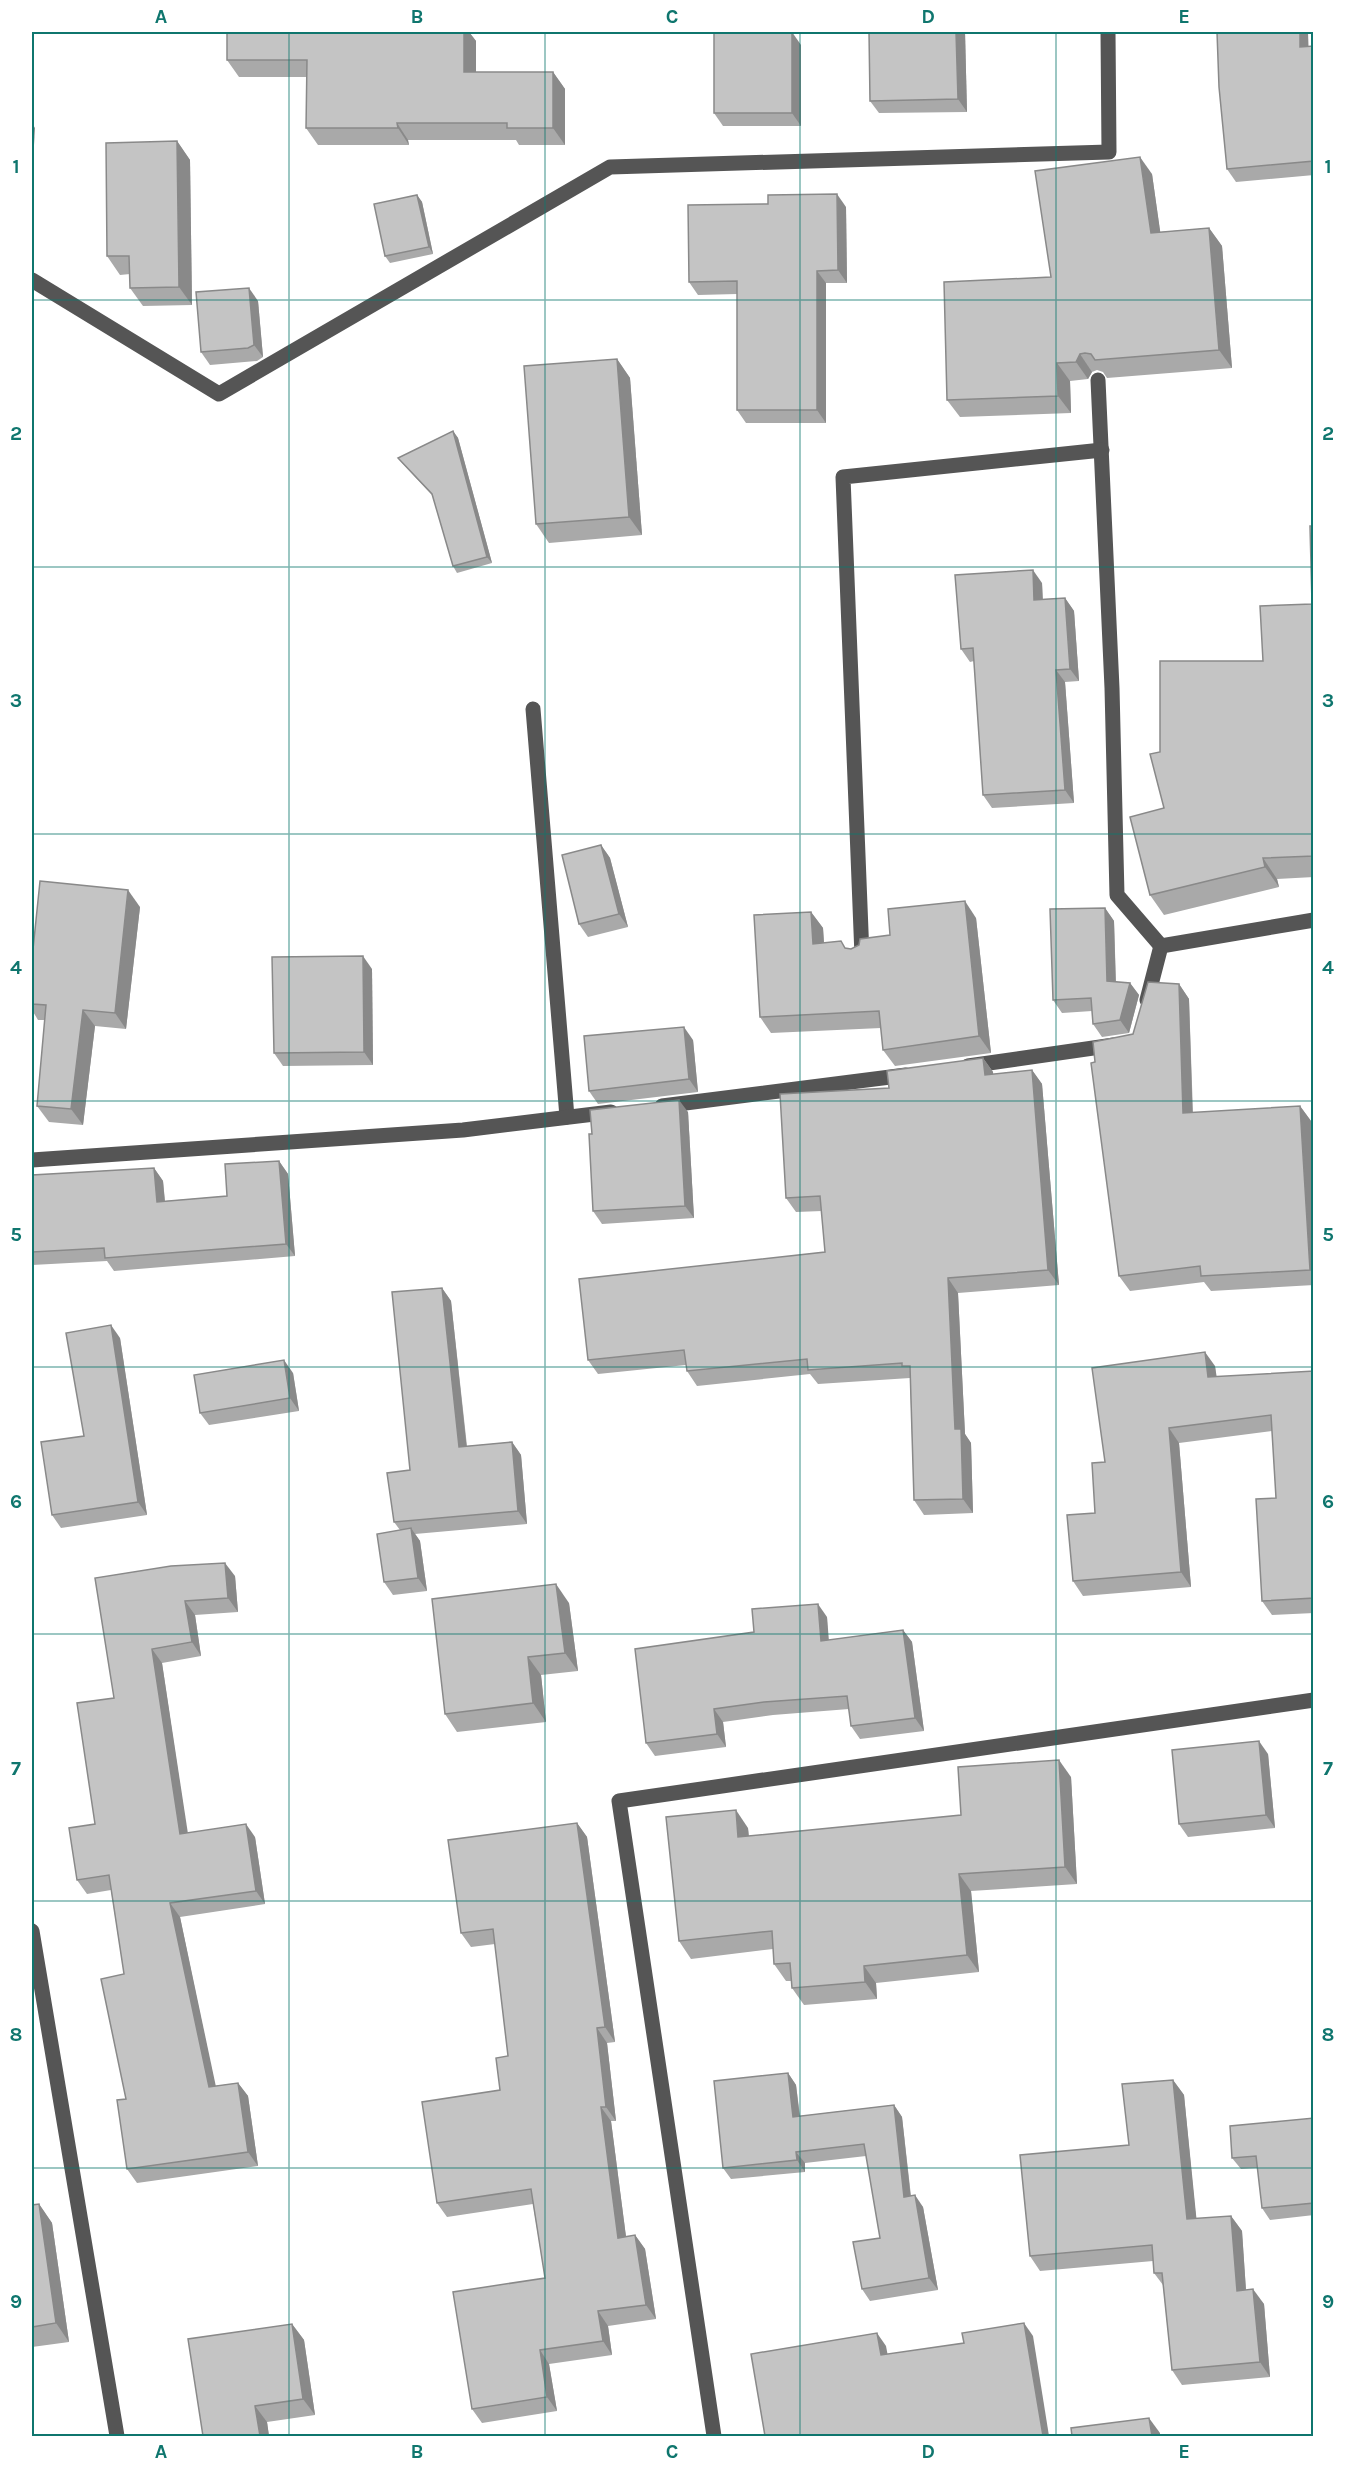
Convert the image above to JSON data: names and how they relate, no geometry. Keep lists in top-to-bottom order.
{
  "grid": {
    "columns": [
      "A",
      "B",
      "C",
      "D",
      "E"
    ],
    "rows": [
      "1",
      "2",
      "3",
      "4",
      "5",
      "6",
      "7",
      "8",
      "9"
    ]
  }
}
